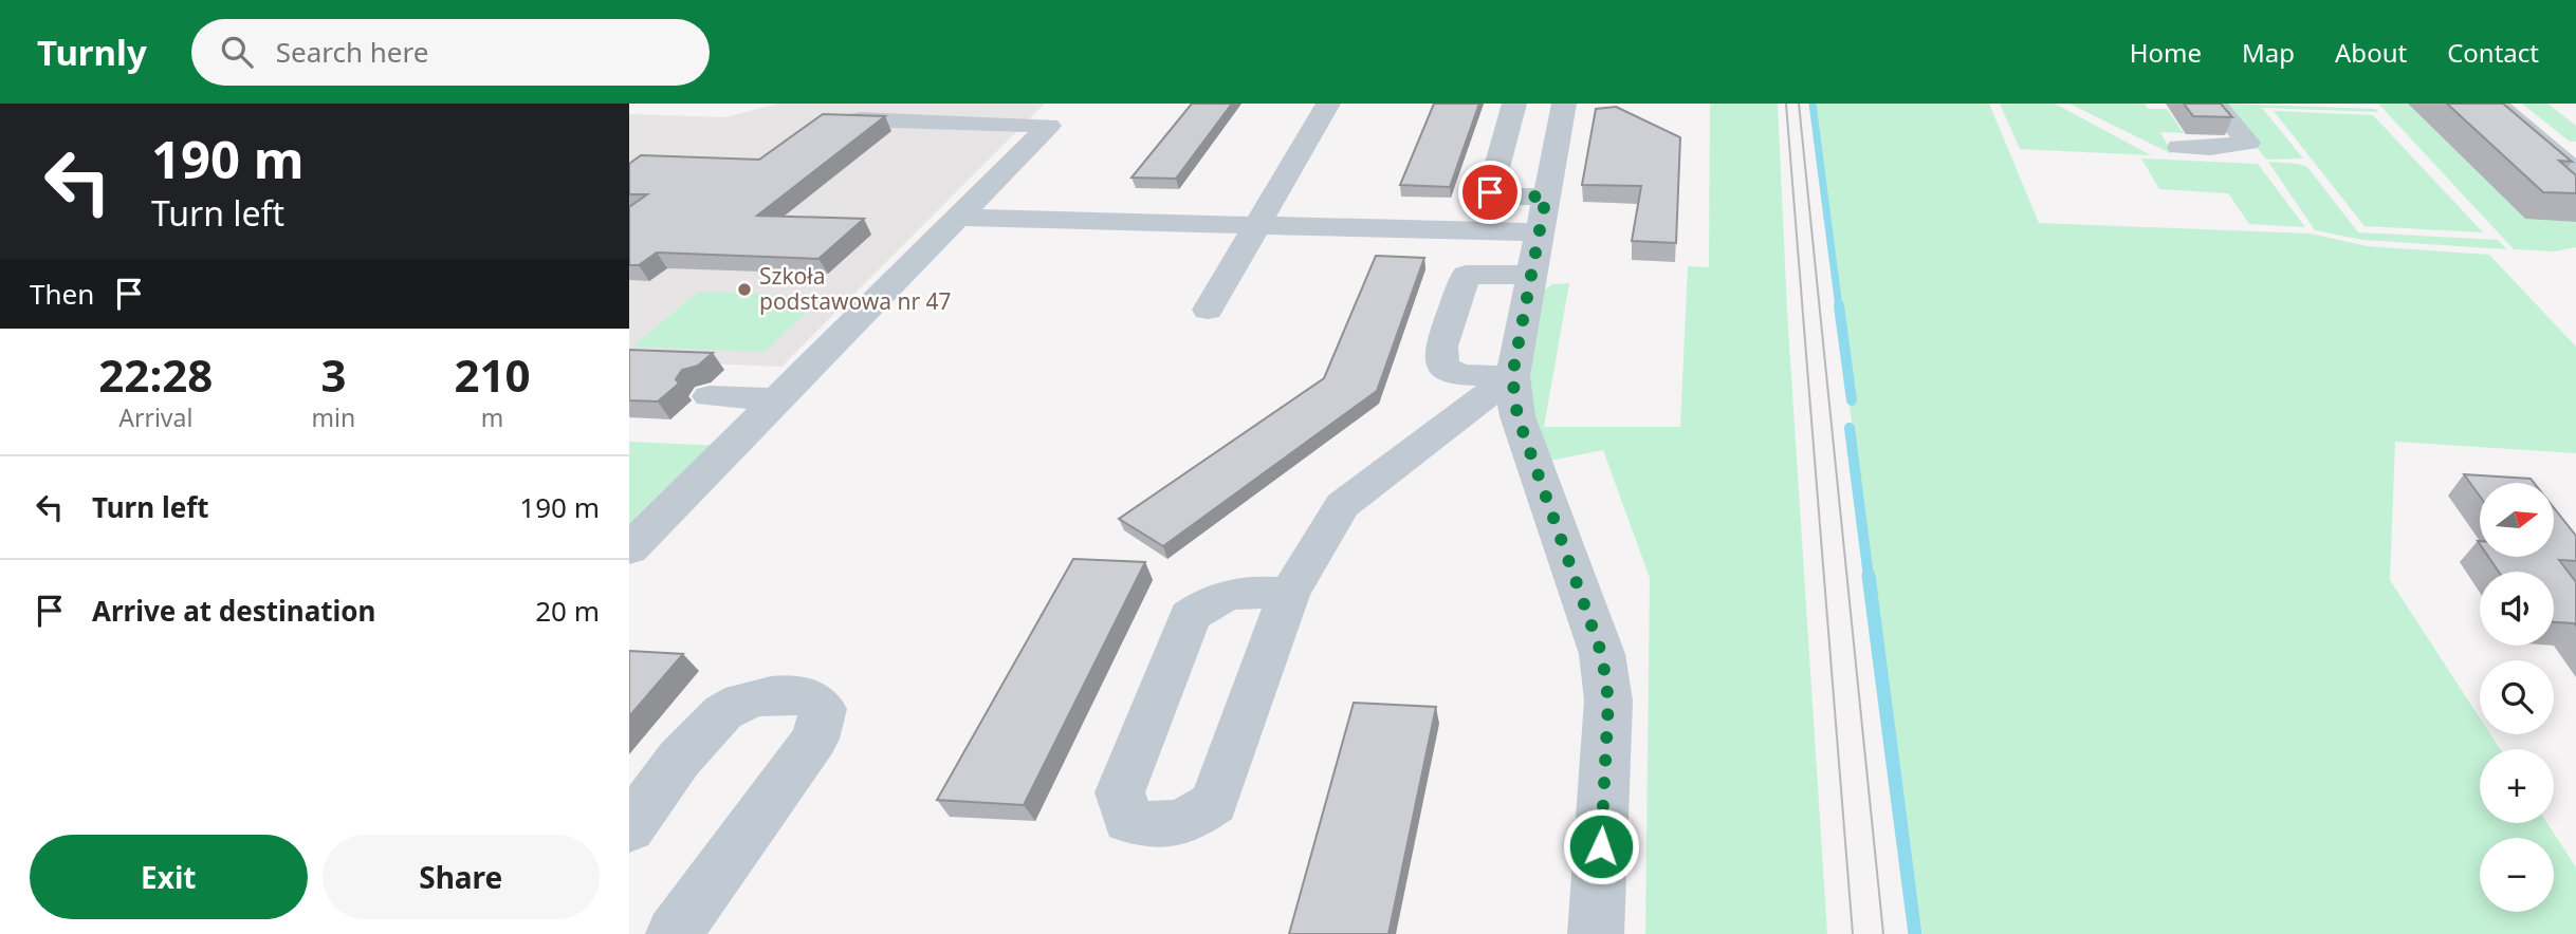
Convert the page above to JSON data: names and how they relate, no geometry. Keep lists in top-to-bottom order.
{
  "places": ["Szkoła podstawowa nr 47"],
  "north": "right",
  "page": {
    "header": "Turnly",
    "search": "Search here",
    "nav": [
      "Home",
      "Map",
      "About",
      "Contact"
    ],
    "turn": ["190 m", "Turn left"],
    "then": "Then",
    "eta": [
      "22:28",
      "Arrival",
      "3",
      "min",
      "210",
      "m"
    ],
    "list": [
      {
        "name": "Turn left",
        "value": "190 m"
      },
      {
        "name": "Arrive at destination",
        "value": "20 m"
      }
    ],
    "map_buttons": ["+", "−"],
    "buttons": ["Exit", "Share"]
  }
}
